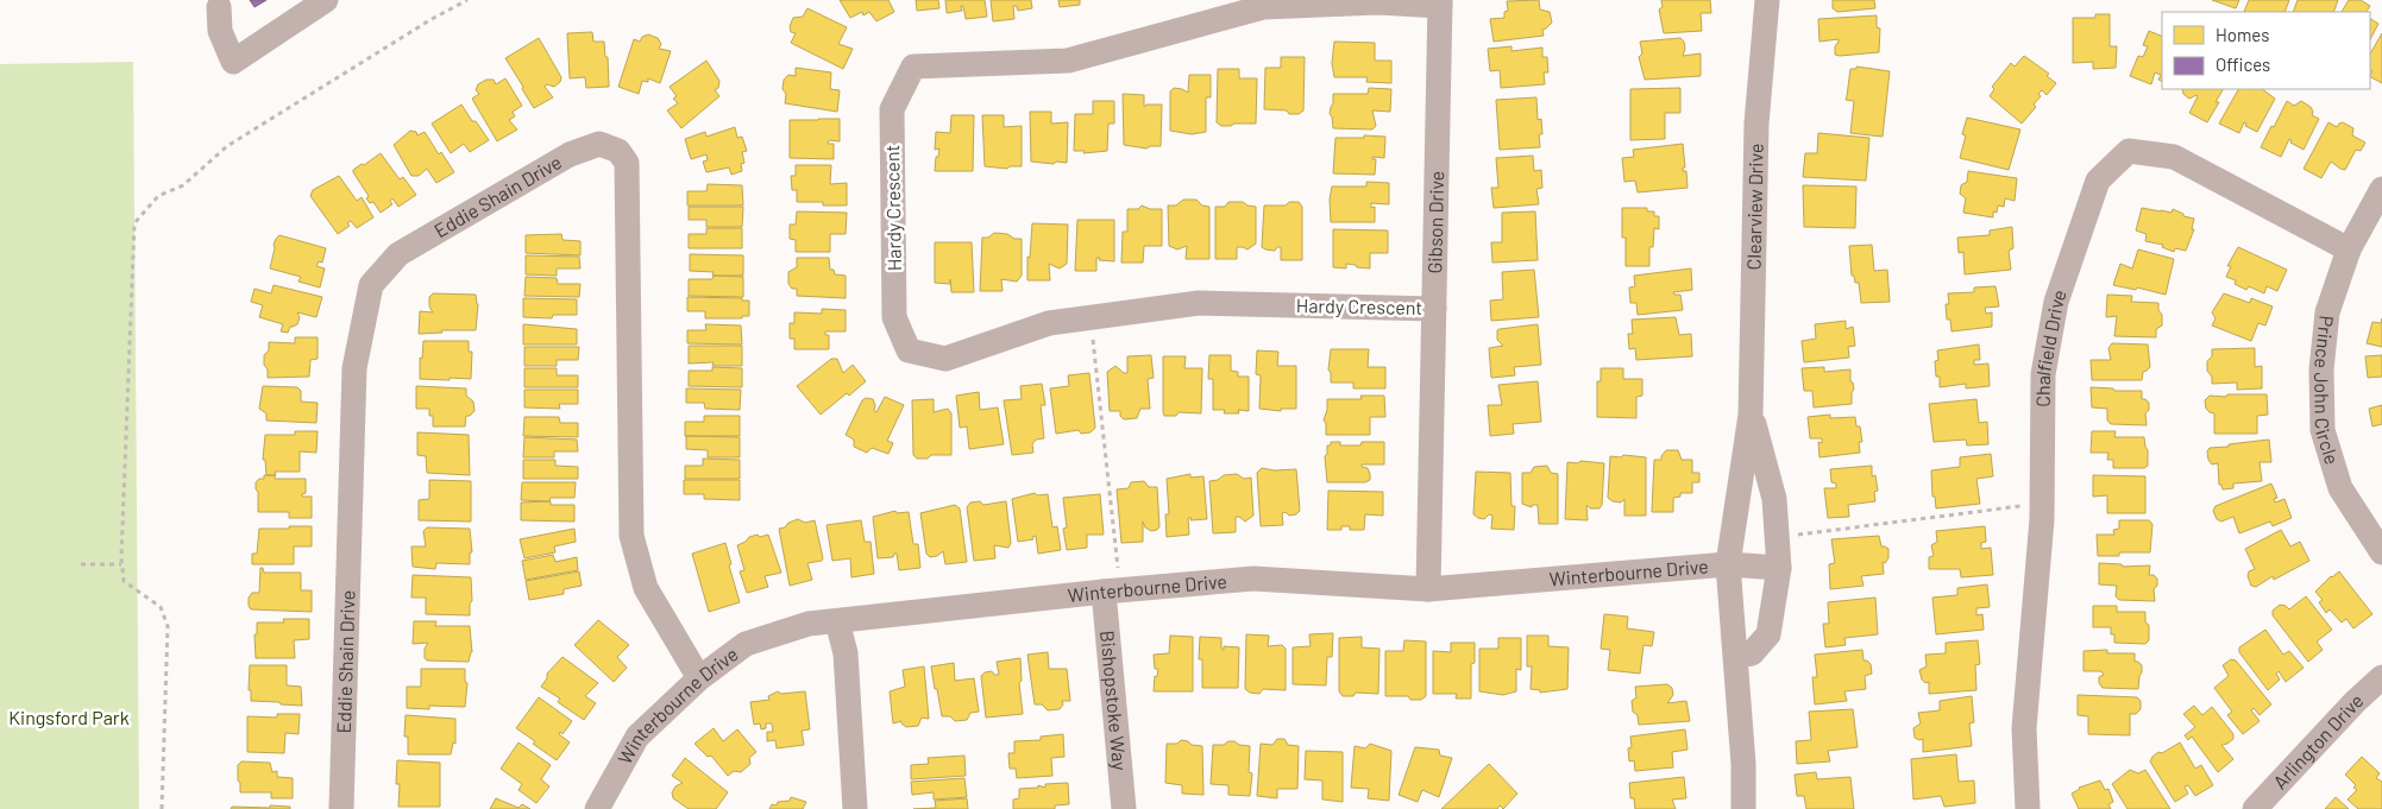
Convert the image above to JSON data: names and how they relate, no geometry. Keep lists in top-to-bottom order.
{
  "streets": {
    "street": [
      "Eddie Shain Drive",
      "Clearview Drive",
      "Hardy Crescent",
      "Gibson Drive",
      "Chalfield Drive",
      "Prince John Circle",
      "Winterbourne Drive",
      "Bishopstoke Way",
      "Arlington Drive"
    ]
  },
  "crossings": [
    ["Eddie Shain Drive", "Winterbourne Drive"],
    ["Clearview Drive", "Winterbourne Drive"],
    ["Hardy Crescent", "Gibson Drive"],
    ["Gibson Drive", "Winterbourne Drive"],
    ["Chalfield Drive", "Prince John Circle"],
    ["Winterbourne Drive", "Bishopstoke Way"]
  ],
  "parks": ["Kingsford Park"],
  "legend": ["Homes", "Offices"]
}
